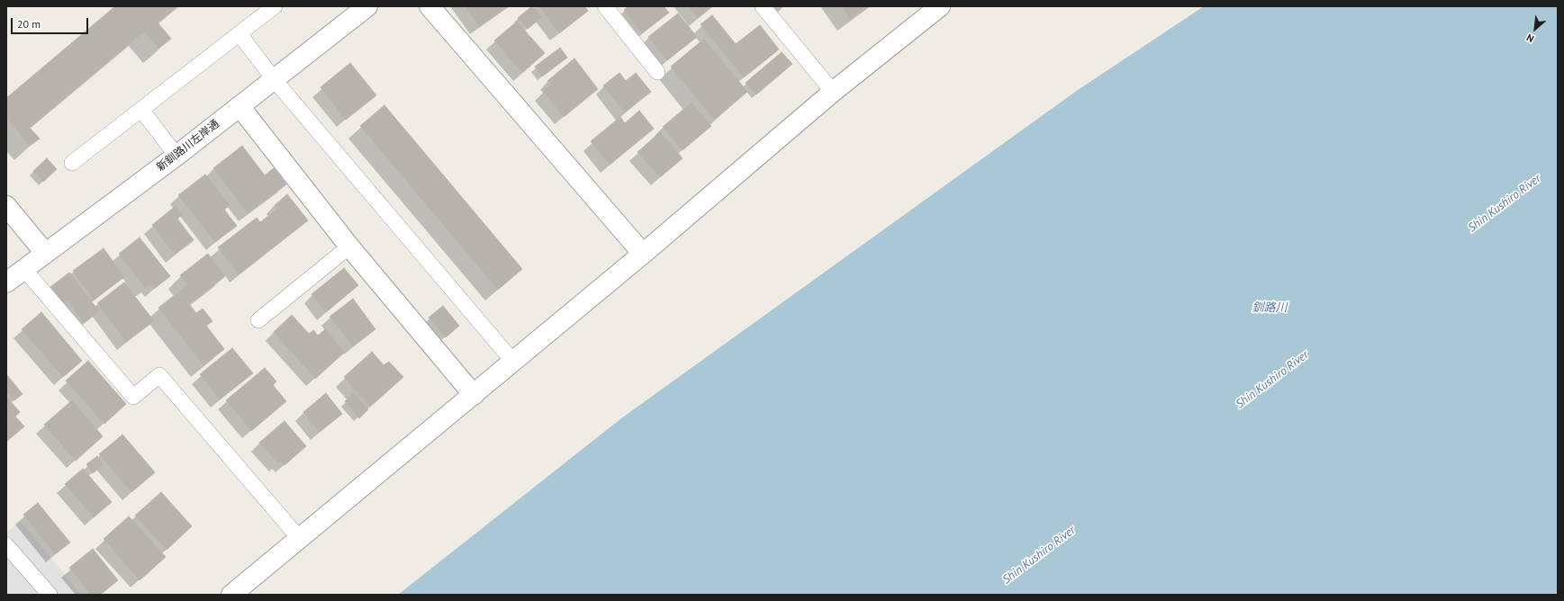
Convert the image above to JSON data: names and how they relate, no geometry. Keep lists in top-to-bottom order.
{
  "streets": {
    "street": ["新釧路川左岸通"]
  },
  "water": ["Shin Kushiro River", "釧路川"],
  "scale_bar": "20 m",
  "north": "bottom left"
}
